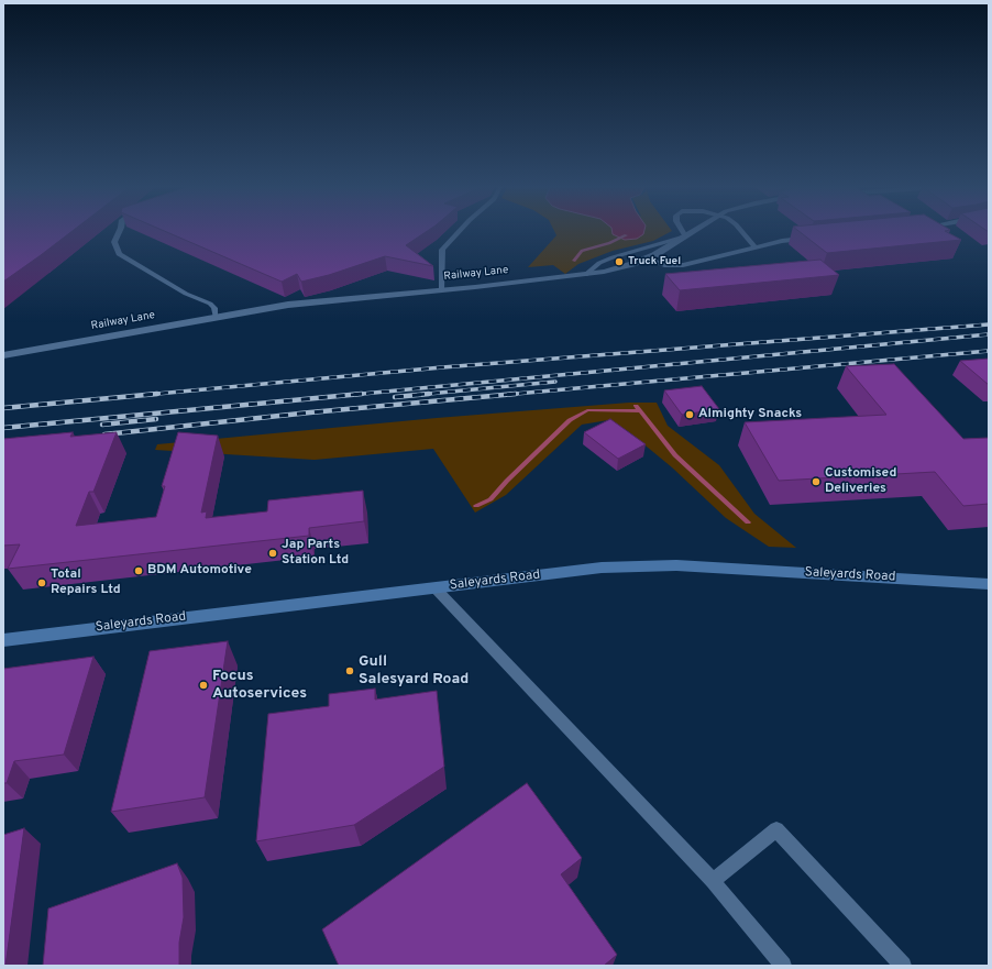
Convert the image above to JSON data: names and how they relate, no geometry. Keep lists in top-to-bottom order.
{
  "streets": {
    "main road": ["Saleyards Road"],
    "street": ["Railway Lane"]
  },
  "places": [
    "Truck Fuel",
    "Almighty Snacks",
    "Customised Deliveries",
    "Jap Parts Station Ltd",
    "BDM Automotive",
    "Total Repairs Ltd",
    "Gull Salesyard Road",
    "Focus Autoservices"
  ]
}
